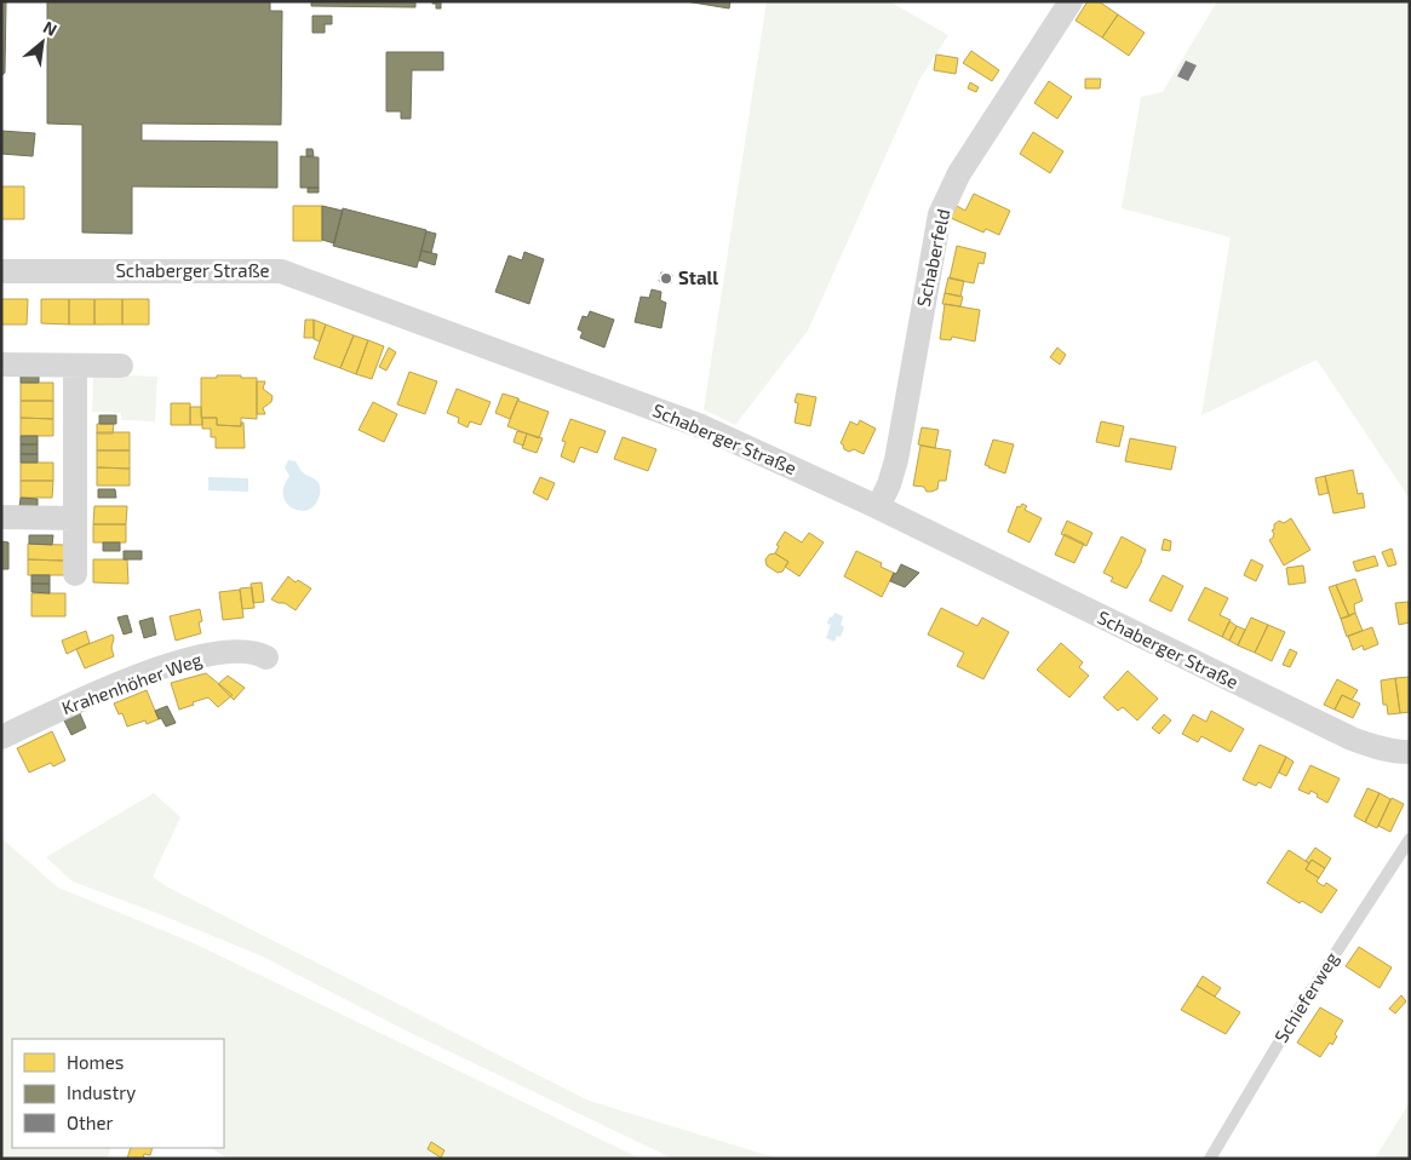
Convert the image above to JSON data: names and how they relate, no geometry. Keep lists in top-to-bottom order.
{
  "streets": {
    "street": ["Schaberfeld", "Schaberger Straße", "Krahenhöher Weg"],
    "lane": ["Schieferweg"]
  },
  "crossings": [
    ["Schaberfeld", "Schaberger Straße"]
  ],
  "places": ["Stall"],
  "legend": ["Homes", "Industry", "Other"],
  "north": "top right"
}
